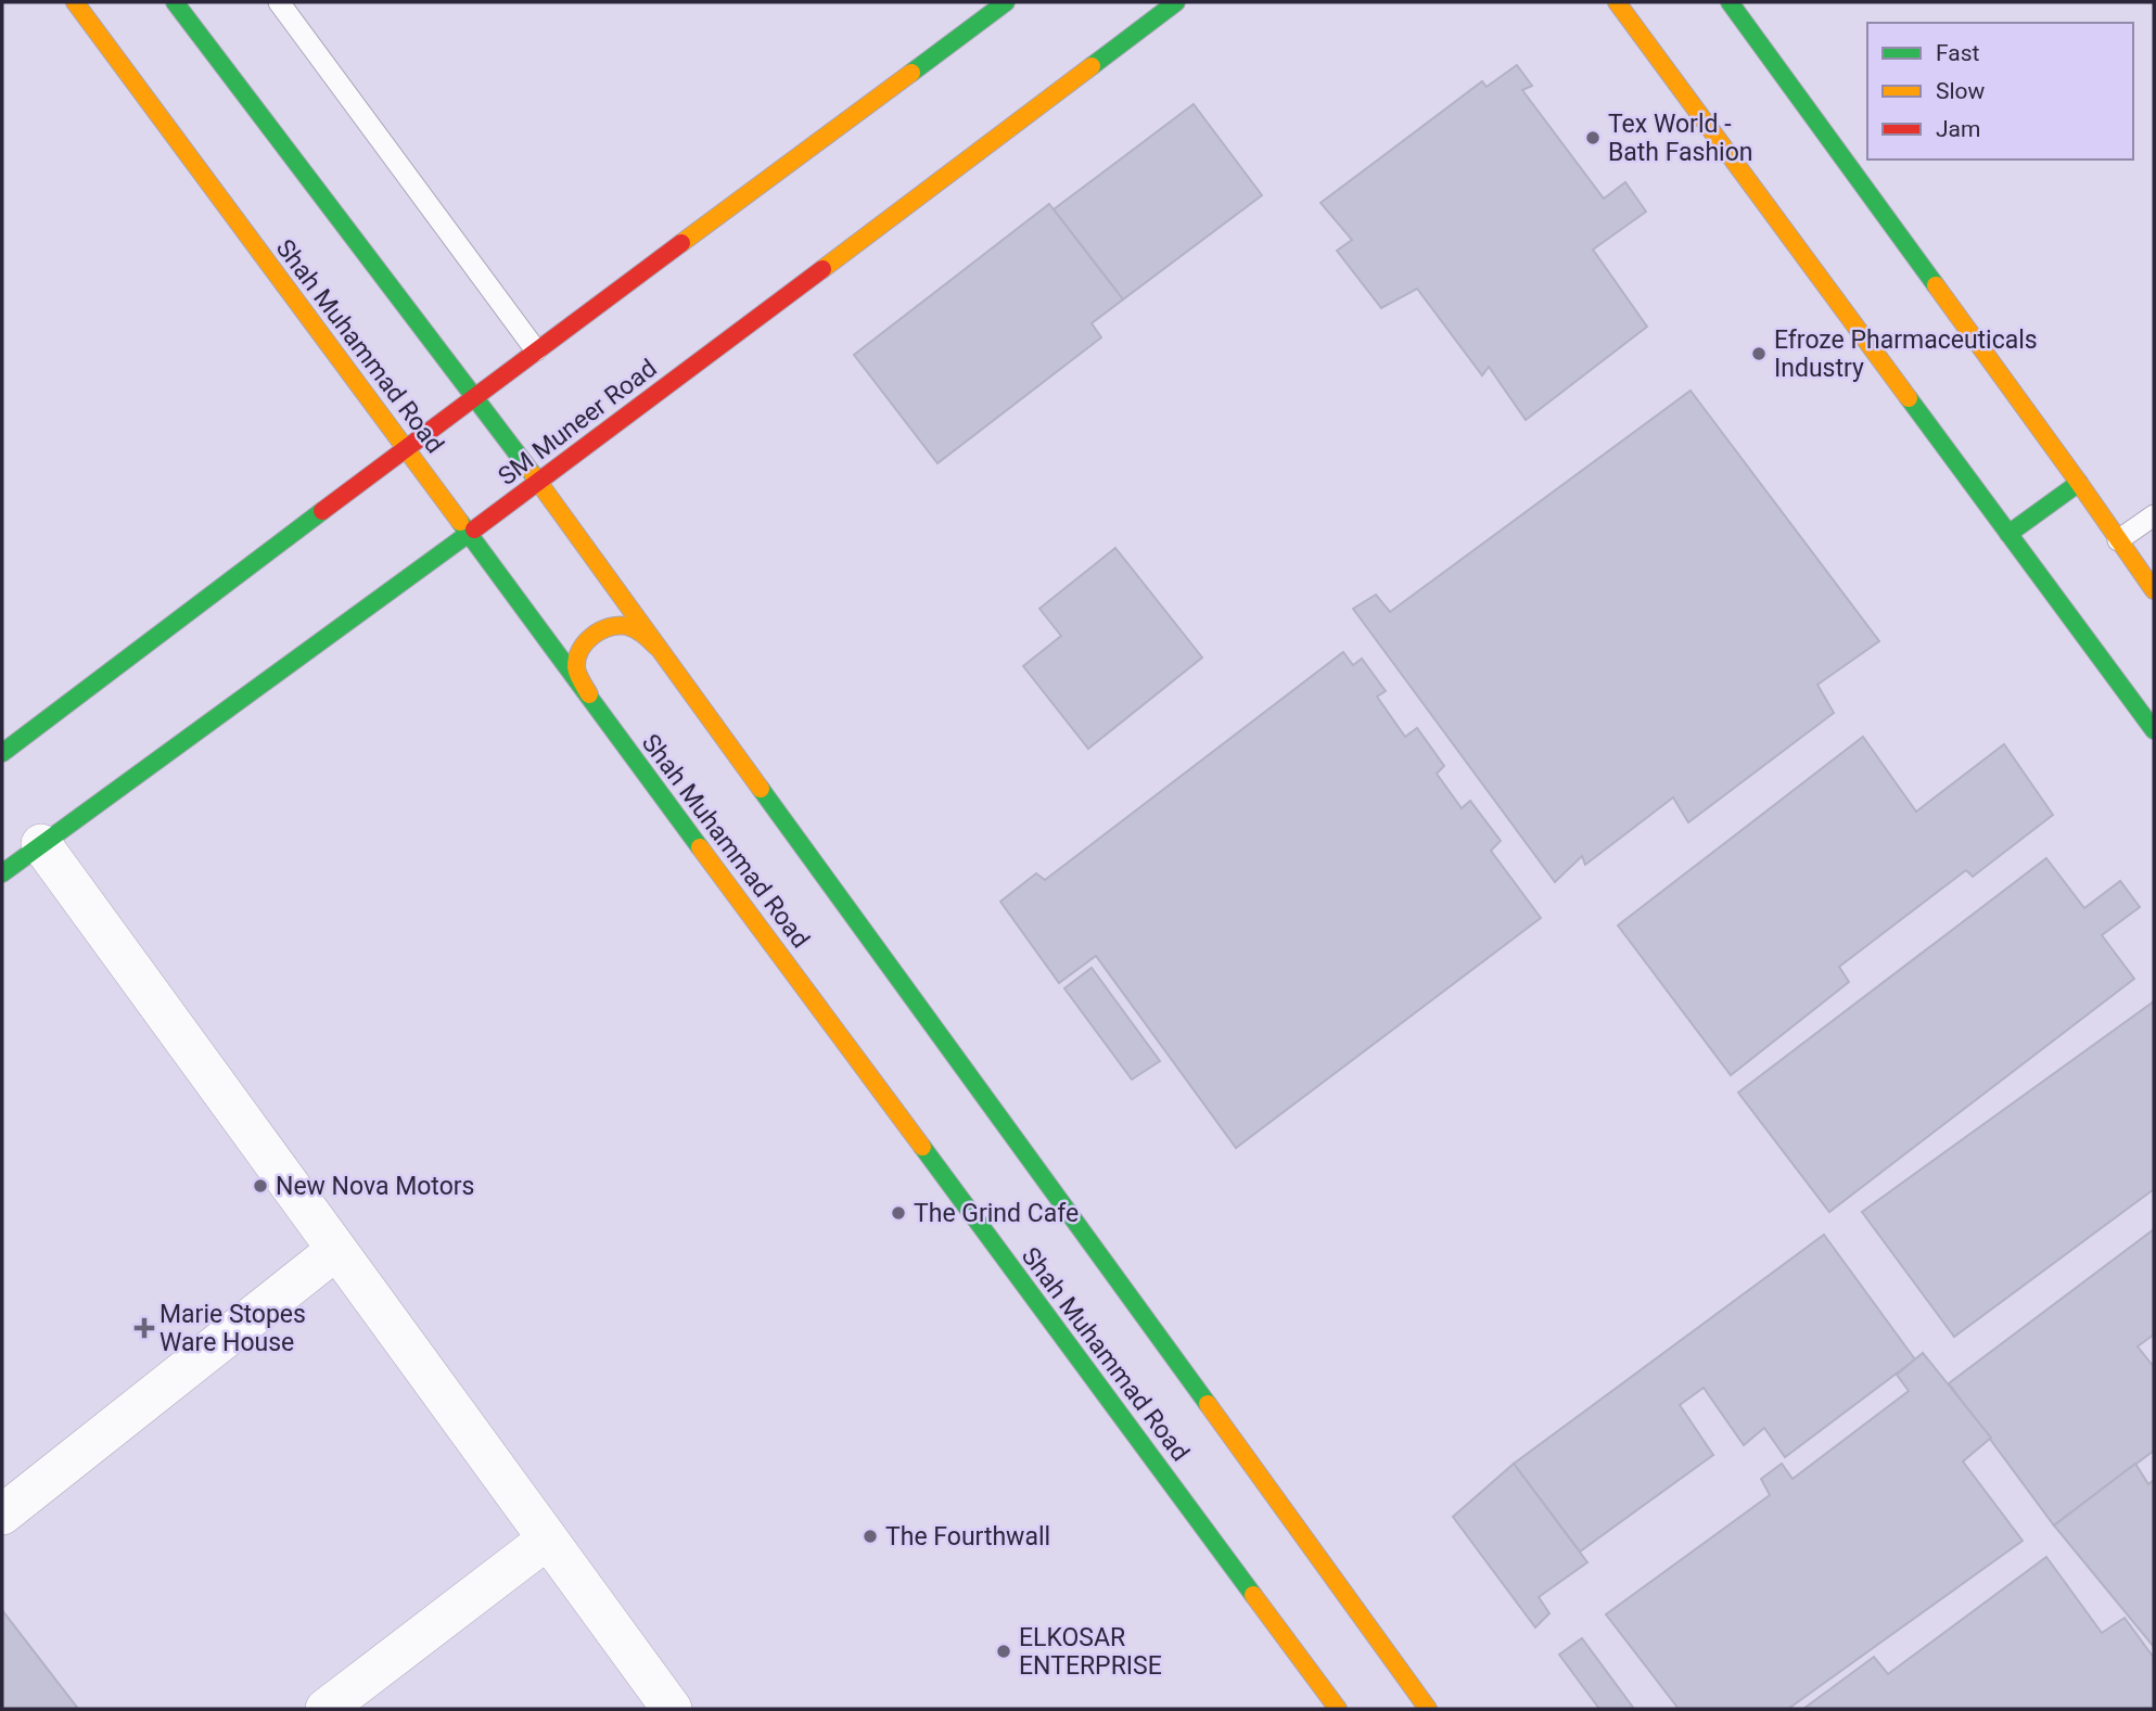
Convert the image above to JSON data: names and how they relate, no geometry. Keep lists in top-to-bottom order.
{
  "streets": {
    "main road": ["Shah Muhammad Road", "SM Muneer Road"]
  },
  "crossings": [
    ["Shah Muhammad Road", "SM Muneer Road"]
  ],
  "places": {
    "other": [
      "Tex World - Bath Fashion",
      "Efroze Pharmaceuticals Industry",
      "New Nova Motors",
      "The Grind Cafe",
      "The Fourthwall",
      "ELKOSAR ENTERPRISE"
    ],
    "health": ["Marie Stopes Ware House"]
  },
  "legend": ["Fast", "Slow", "Jam"]
}
